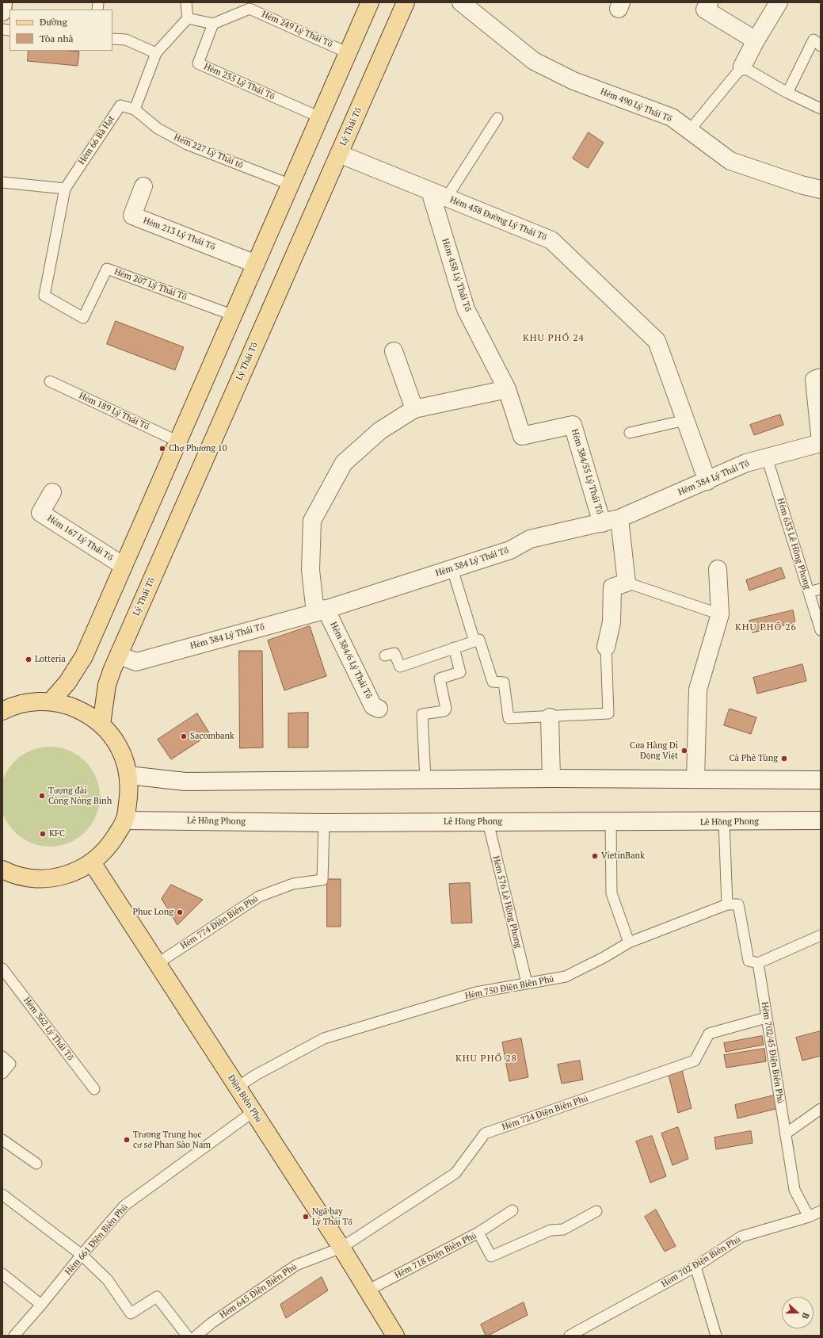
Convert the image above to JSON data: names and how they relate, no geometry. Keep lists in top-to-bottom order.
{
  "streets": {
    "main road": ["Lý Thái Tổ", "Điện Biên Phủ"],
    "street": [
      "Hẻm 490 Lý Thái Tổ",
      "Hẻm 458 Đường Lý Thái Tổ",
      "Hẻm 213 Lý Thái Tổ",
      "Hẻm 458 Lý Thái Tổ",
      "Hẻm 384/55 Lý Thái Tổ",
      "Hẻm 384 Lý Thái Tổ",
      "Hẻm 167 Lý Thái Tổ",
      "Hẻm 384/6 Lý Thái Tổ",
      "Lê Hồng Phong"
    ],
    "lane": [
      "Hẻm 249 Lý Thái Tổ",
      "Hẻm 235 Lý Thái Tổ",
      "Hẻm 66 Bà Hạt",
      "Hẻm 227 Lý Thái tổ",
      "Hẻm 207 Lý Thái Tổ",
      "Hẻm 189 Lý Thái Tổ",
      "Hẻm 633 Lê Hồng Phong",
      "Hẻm 576 Lê Hồng Phong",
      "Hẻm 774 Điện Biên Phủ",
      "Hẻm 750 Điện Biên Phủ",
      "Hẻm 362 Lý Thái Tổ",
      "Hẻm 702/45 Điện Biên Phủ",
      "Hẻm 724 Điện Biên Phủ",
      "Hẻm 661 Điện Biên Phủ",
      "Hẻm 718 Điện Biên Phủ",
      "Hẻm 702 Điện Biên Phủ",
      "Hẻm 645 Ðiện Biên Phủ"
    ]
  },
  "crossings": [
    ["Hẻm 249 Lý Thái Tổ", "Hẻm 235 Lý Thái Tổ"],
    ["Lý Thái Tổ", "Hẻm 458 Đường Lý Thái Tổ"],
    ["Lý Thái Tổ", "Hẻm 384 Lý Thái Tổ"],
    ["Hẻm 66 Bà Hạt", "Hẻm 227 Lý Thái tổ"],
    ["Hẻm 66 Bà Hạt", "Hẻm 207 Lý Thái Tổ"],
    ["Hẻm 458 Đường Lý Thái Tổ", "Hẻm 458 Lý Thái Tổ"],
    ["Hẻm 458 Đường Lý Thái Tổ", "Hẻm 384 Lý Thái Tổ"],
    ["Hẻm 458 Lý Thái Tổ", "Hẻm 384/55 Lý Thái Tổ"],
    ["Hẻm 384/55 Lý Thái Tổ", "Hẻm 384 Lý Thái Tổ"],
    ["Hẻm 384 Lý Thái Tổ", "Hẻm 633 Lê Hồng Phong"],
    ["Hẻm 384 Lý Thái Tổ", "Hẻm 384/6 Lý Thái Tổ"],
    ["Lê Hồng Phong", "Hẻm 576 Lê Hồng Phong"],
    ["Lê Hồng Phong", "Hẻm 774 Điện Biên Phủ"],
    ["Hẻm 576 Lê Hồng Phong", "Hẻm 750 Điện Biên Phủ"],
    ["Hẻm 774 Điện Biên Phủ", "Điện Biên Phủ"],
    ["Hẻm 750 Điện Biên Phủ", "Điện Biên Phủ"],
    ["Hẻm 702/45 Điện Biên Phủ", "Hẻm 724 Điện Biên Phủ"],
    ["Hẻm 702/45 Điện Biên Phủ", "Hẻm 702 Điện Biên Phủ"],
    ["Điện Biên Phủ", "Hẻm 724 Điện Biên Phủ"],
    ["Điện Biên Phủ", "Hẻm 661 Điện Biên Phủ"],
    ["Điện Biên Phủ", "Hẻm 718 Điện Biên Phủ"],
    ["Điện Biên Phủ", "Hẻm 645 Ðiện Biên Phủ"],
    ["Hẻm 724 Điện Biên Phủ", "Hẻm 645 Ðiện Biên Phủ"]
  ],
  "districts": ["KHU PHỐ 24", "KHU PHỐ 26", "KHU PHỐ 28"],
  "places": [
    "Chợ Phường 10",
    "Lotteria",
    "Sacombank",
    "Cửa Hàng Di Động Việt",
    "Cà Phê Tùng",
    "Tượng đài Công Nông Binh",
    "KFC",
    "VietinBank",
    "Phuc Long",
    "Trường Trung học cơ sở Phan Sào Nam",
    "Ngã bảy Lý Thái Tổ"
  ],
  "legend": ["Đường", "Tòa nhà"],
  "north": "right"
}
